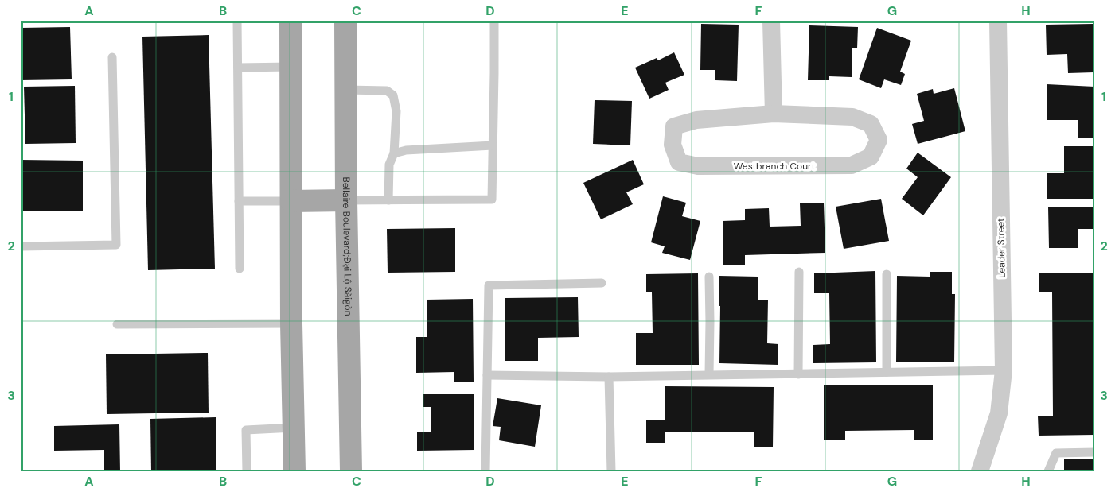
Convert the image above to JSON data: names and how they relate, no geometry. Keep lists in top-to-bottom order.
{
  "streets": {
    "main road": ["Bellaire Boulevard;Đại Lộ Sàigòn"],
    "street": ["Westbranch Court", "Leader Street"]
  },
  "grid": {
    "columns": [
      "A",
      "B",
      "C",
      "D",
      "E",
      "F",
      "G",
      "H"
    ],
    "rows": ["1", "2", "3"]
  }
}
